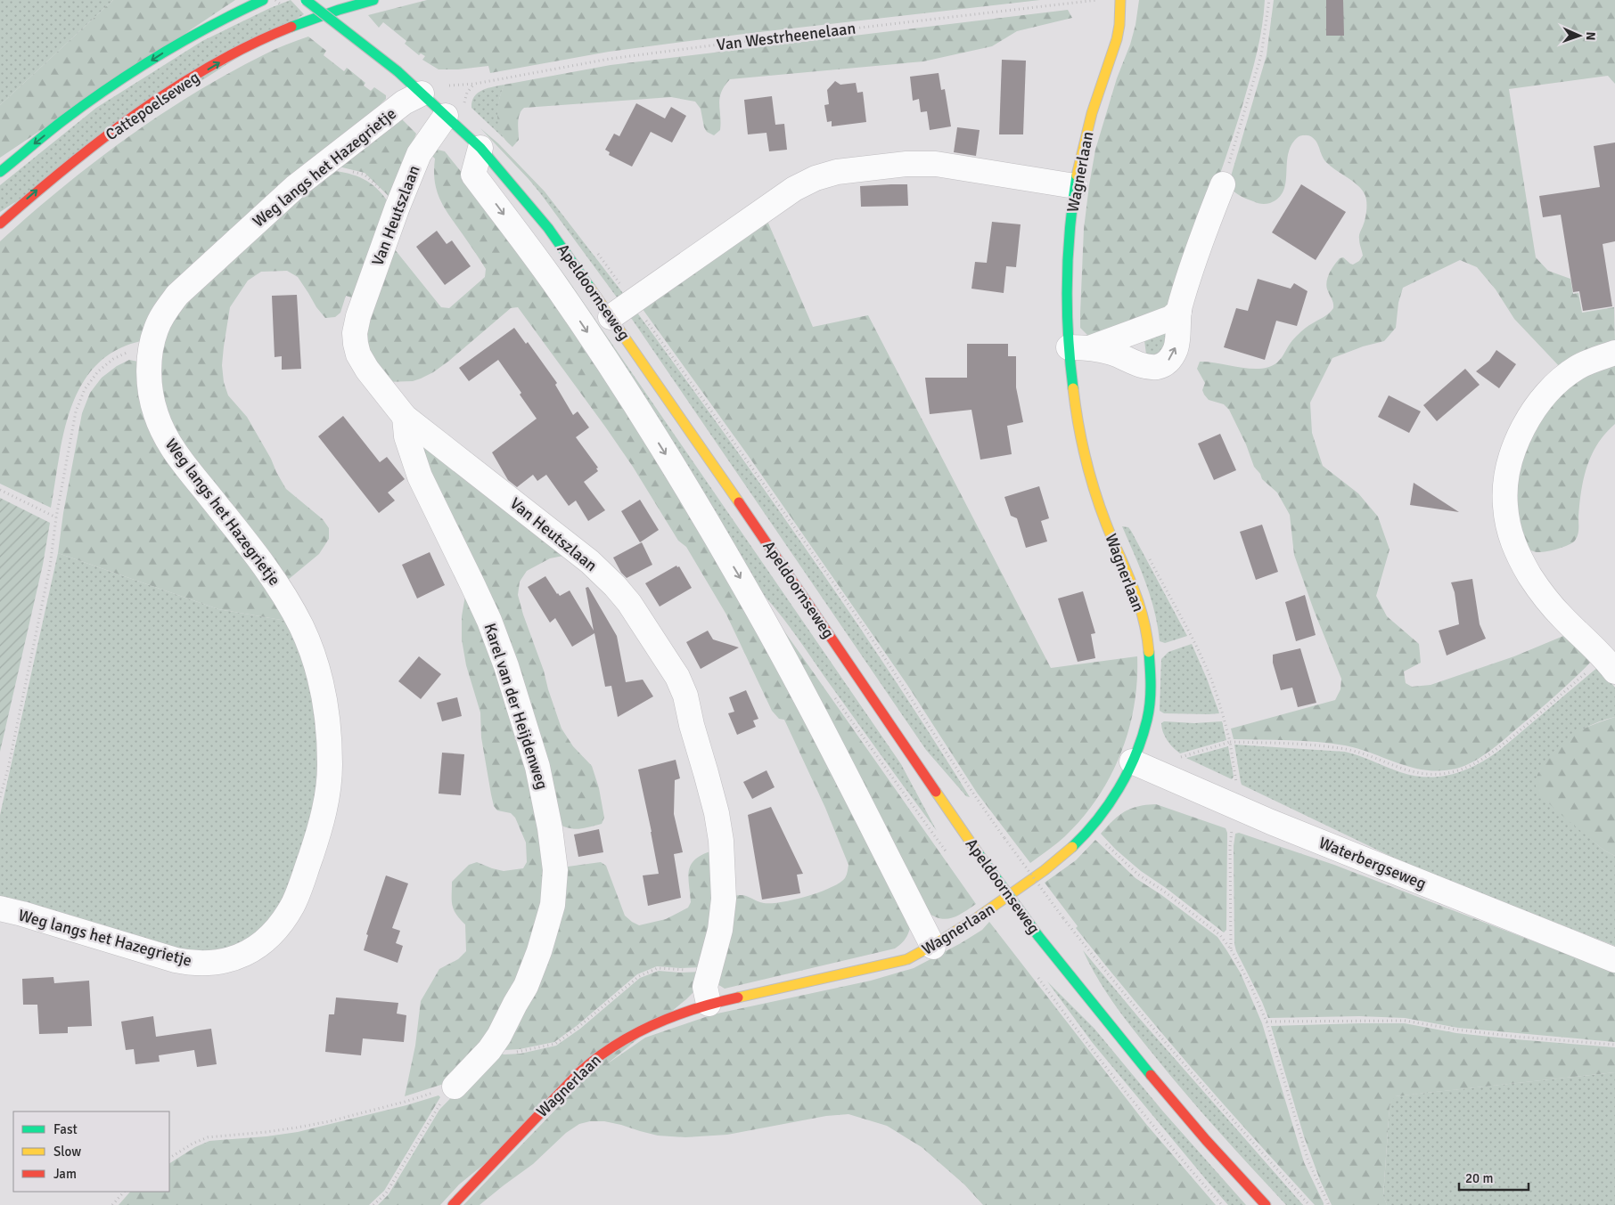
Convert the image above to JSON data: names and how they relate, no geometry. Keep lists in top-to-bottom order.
{
  "streets": {
    "street": [
      "Cattepoelseweg",
      "Weg langs het Hazegrietje",
      "Wagnerlaan",
      "Van Heutszlaan",
      "Apeldoornseweg",
      "Karel van der Heijdenweg",
      "Waterbergseweg"
    ],
    "path": ["Van Westrheenelaan"]
  },
  "crossings": [
    ["Weg langs het Hazegrietje", "Apeldoornseweg"],
    ["Wagnerlaan", "Van Heutszlaan"],
    ["Wagnerlaan", "Apeldoornseweg"],
    ["Wagnerlaan", "Waterbergseweg"],
    ["Van Heutszlaan", "Apeldoornseweg"],
    ["Van Heutszlaan", "Karel van der Heijdenweg"]
  ],
  "legend": ["Fast", "Slow", "Jam"],
  "scale_bar": "20 m",
  "north": "right"
}
